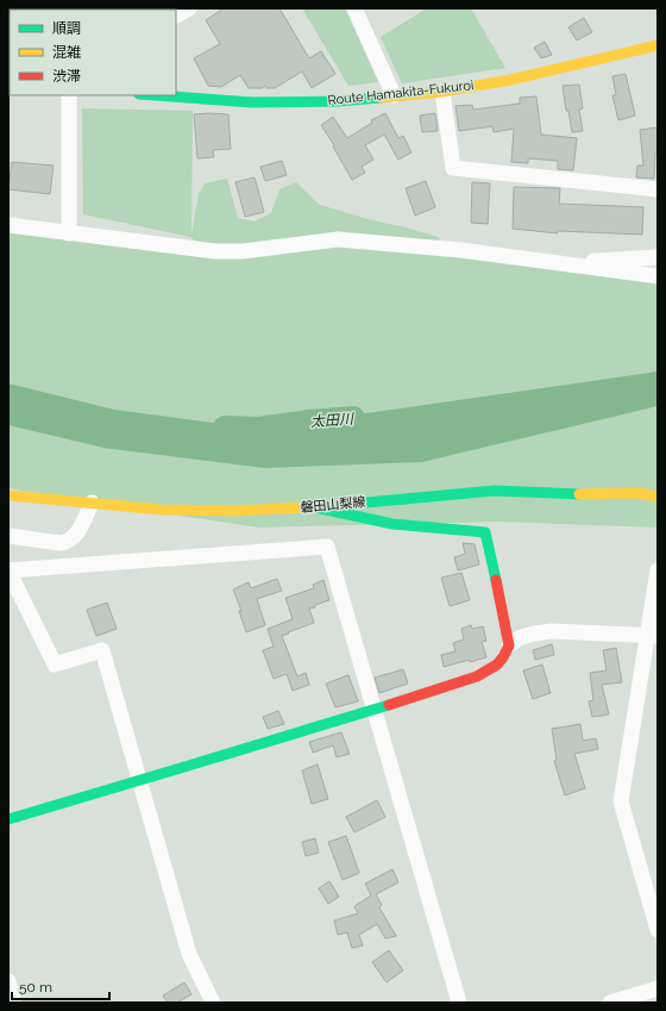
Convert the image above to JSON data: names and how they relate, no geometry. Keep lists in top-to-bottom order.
{
  "streets": {
    "main road": ["Route Hamakita-Fukuroi", "磐田山梨線"]
  },
  "water": ["太田川"],
  "legend": ["順調", "混雑", "渋滞"],
  "scale_bar": "50 m"
}
